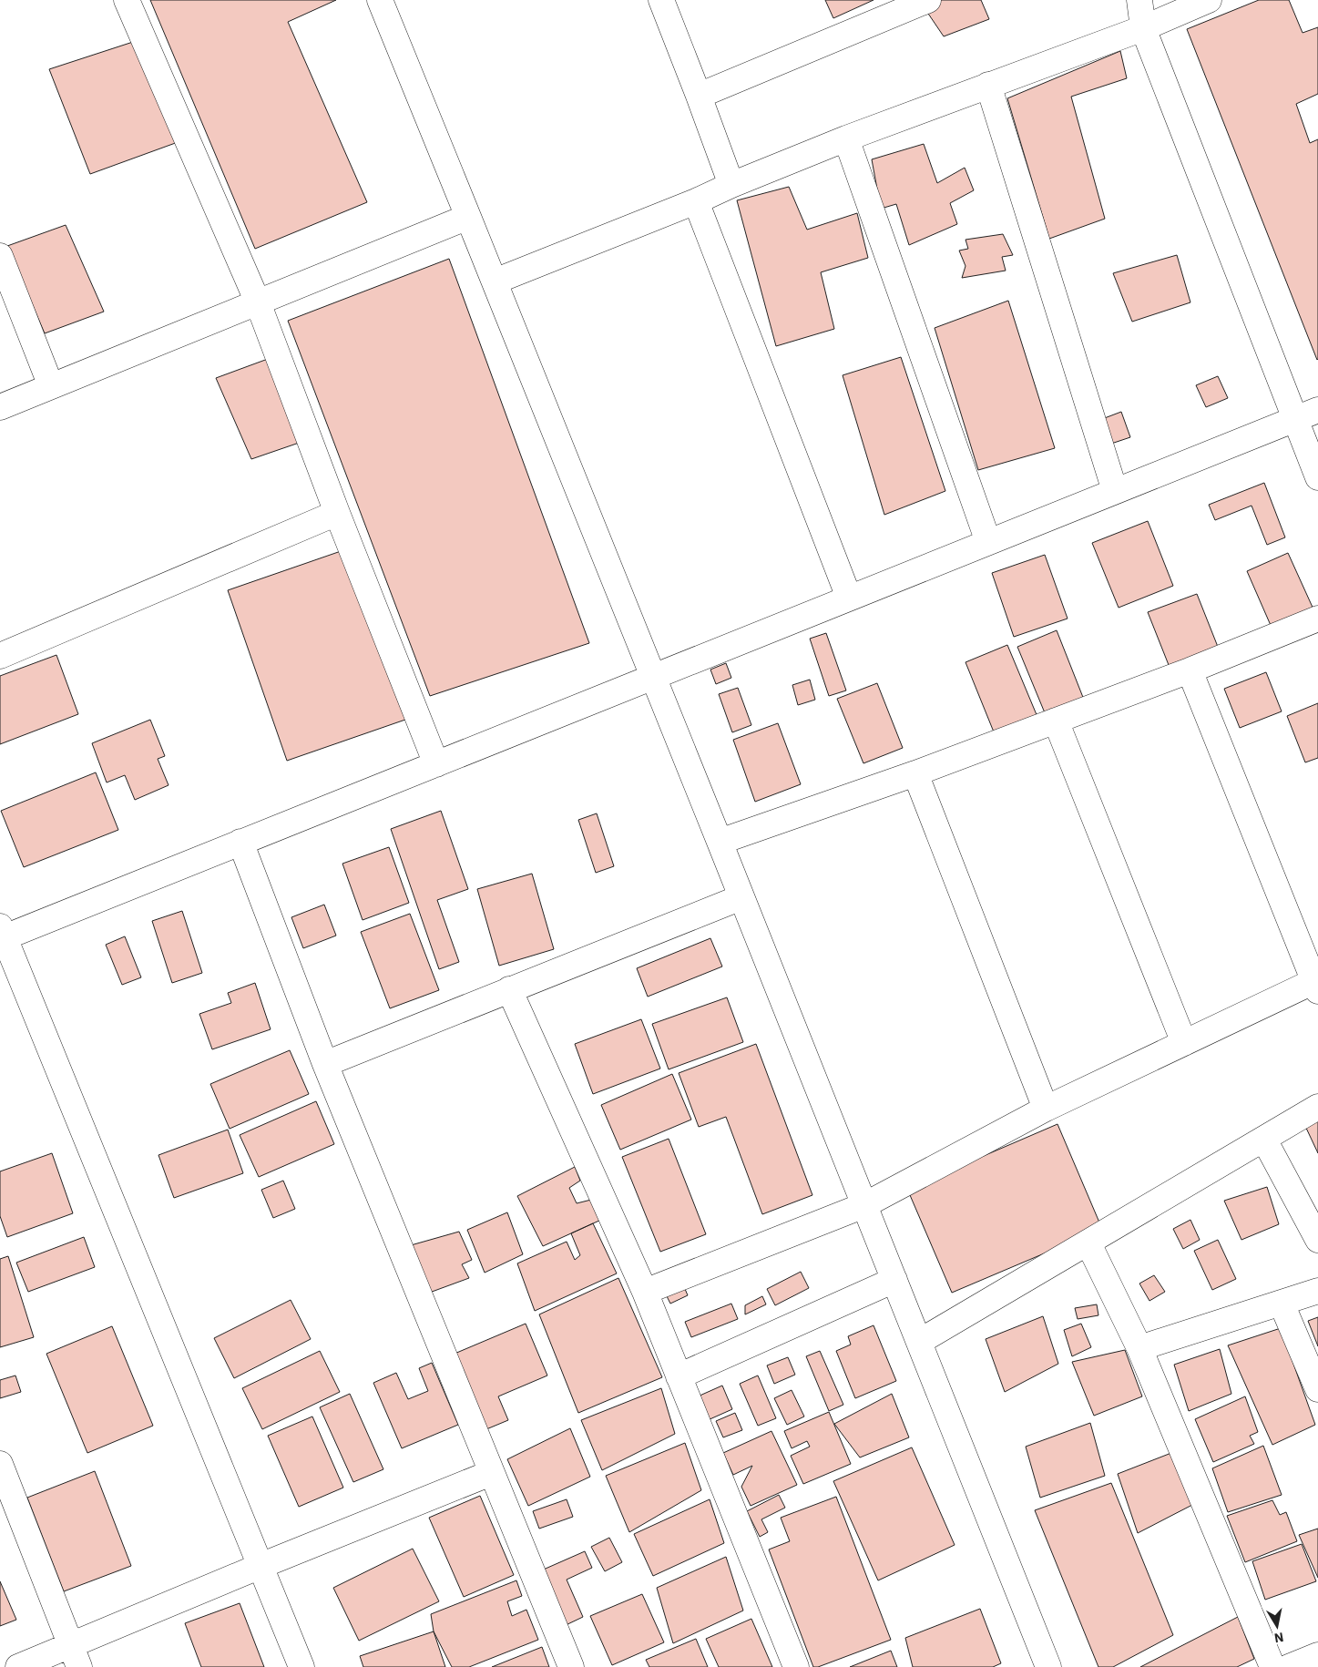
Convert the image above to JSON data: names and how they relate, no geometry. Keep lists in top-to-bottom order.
{
  "north": "bottom"
}
